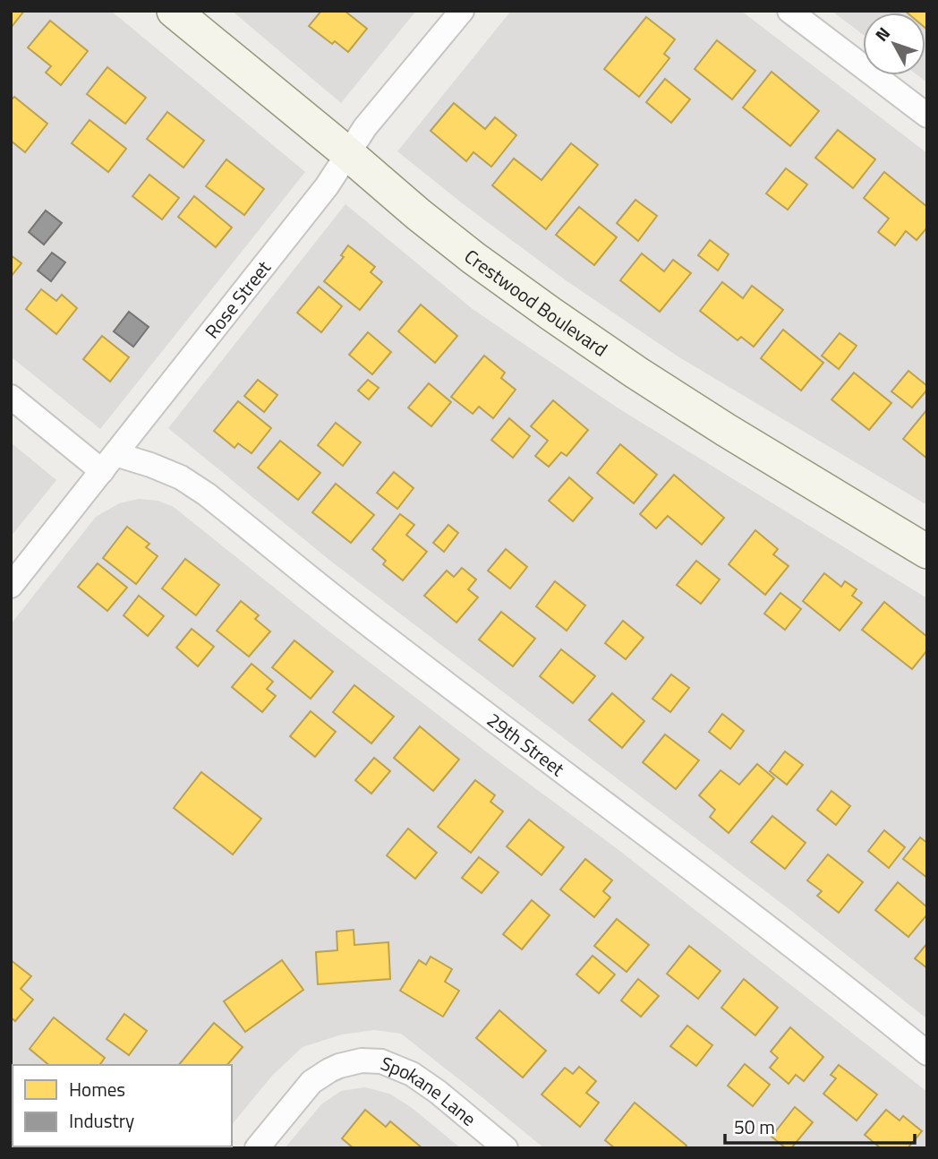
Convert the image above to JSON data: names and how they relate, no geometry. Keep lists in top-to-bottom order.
{
  "streets": {
    "street": [
      "Rose Street",
      "Crestwood Boulevard",
      "29th Street",
      "Spokane Lane"
    ]
  },
  "crossings": [
    ["Rose Street", "Crestwood Boulevard"],
    ["Rose Street", "29th Street"]
  ],
  "legend": ["Homes", "Industry"],
  "scale_bar": "50 m",
  "north": "top left"
}
